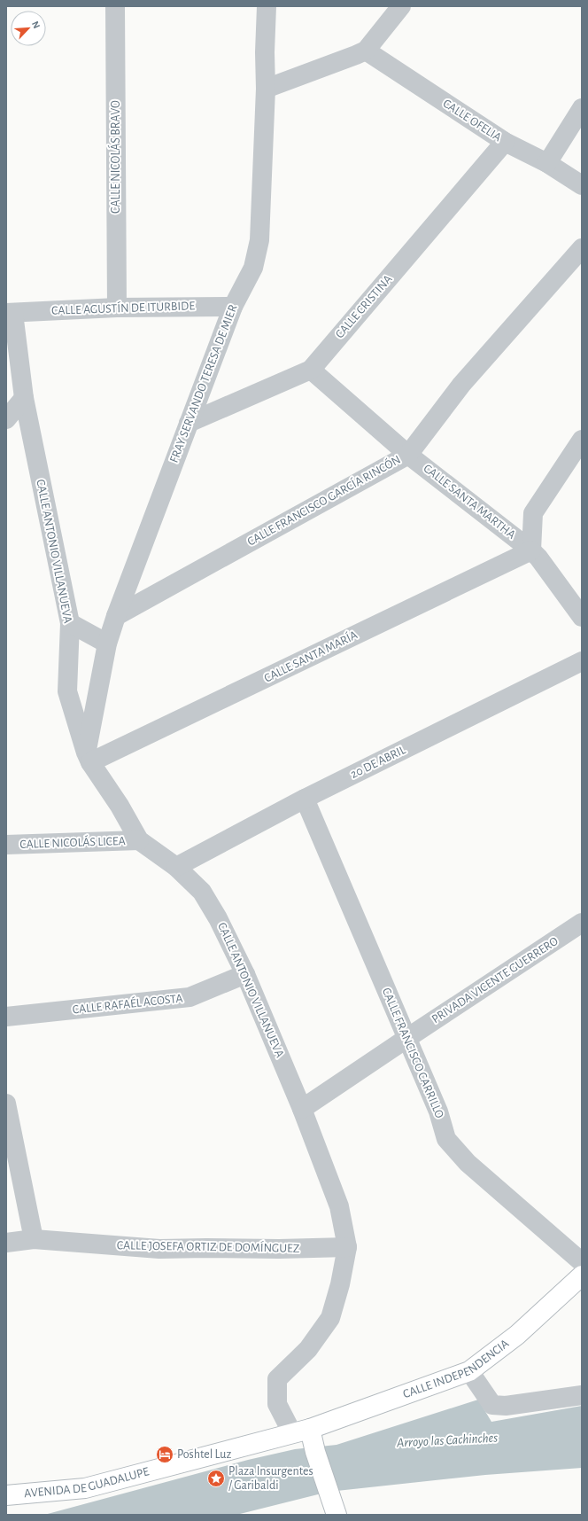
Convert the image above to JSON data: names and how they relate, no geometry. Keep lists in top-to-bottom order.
{
  "streets": {
    "main road": ["CALLE INDEPENDENCIA", "AVENIDA DE GUADALUPE"],
    "street": [
      "CALLE OFELIA",
      "CALLE NICOLÁS BRAVO",
      "CALLE CRISTINA",
      "CALLE AGUSTÍN DE ITURBIDE",
      "FRAY SERVANDO TERESA DE MIER",
      "CALLE FRANCISCO GARCÍA RINCÓN",
      "CALLE SANTA MARTHA",
      "CALLE ANTONIO VILLANUEVA",
      "CALLE SANTA MARÍA",
      "20 DE ABRIL",
      "CALLE NICOLÁS LICEA",
      "PRIVADA VICENTE GUERRERO",
      "CALLE RAFAÉL ACOSTA",
      "CALLE FRANCISCO CARRILLO",
      "CALLE JOSEFA ORTIZ DE DOMÍNGUEZ"
    ]
  },
  "crossings": [
    ["CALLE OFELIA", "CALLE CRISTINA"],
    ["CALLE NICOLÁS BRAVO", "CALLE AGUSTÍN DE ITURBIDE"],
    ["CALLE CRISTINA", "FRAY SERVANDO TERESA DE MIER"],
    ["CALLE CRISTINA", "CALLE SANTA MARTHA"],
    ["CALLE AGUSTÍN DE ITURBIDE", "FRAY SERVANDO TERESA DE MIER"],
    ["CALLE AGUSTÍN DE ITURBIDE", "CALLE ANTONIO VILLANUEVA"],
    ["FRAY SERVANDO TERESA DE MIER", "CALLE FRANCISCO GARCÍA RINCÓN"],
    ["FRAY SERVANDO TERESA DE MIER", "CALLE ANTONIO VILLANUEVA"],
    ["FRAY SERVANDO TERESA DE MIER", "CALLE SANTA MARÍA"],
    ["CALLE FRANCISCO GARCÍA RINCÓN", "CALLE SANTA MARTHA"],
    ["CALLE SANTA MARTHA", "CALLE SANTA MARÍA"],
    ["CALLE ANTONIO VILLANUEVA", "CALLE SANTA MARÍA"],
    ["CALLE ANTONIO VILLANUEVA", "20 DE ABRIL"],
    ["CALLE ANTONIO VILLANUEVA", "CALLE NICOLÁS LICEA"],
    ["CALLE ANTONIO VILLANUEVA", "PRIVADA VICENTE GUERRERO"],
    ["CALLE ANTONIO VILLANUEVA", "CALLE RAFAÉL ACOSTA"],
    ["CALLE ANTONIO VILLANUEVA", "CALLE JOSEFA ORTIZ DE DOMÍNGUEZ"],
    ["CALLE ANTONIO VILLANUEVA", "CALLE INDEPENDENCIA"],
    ["CALLE ANTONIO VILLANUEVA", "AVENIDA DE GUADALUPE"],
    ["20 DE ABRIL", "CALLE FRANCISCO CARRILLO"],
    ["PRIVADA VICENTE GUERRERO", "CALLE FRANCISCO CARRILLO"],
    ["CALLE INDEPENDENCIA", "AVENIDA DE GUADALUPE"]
  ],
  "water": ["Arroyo las Cachinches"],
  "places": {
    "hotel": ["Poshtel Luz"],
    "place": ["Plaza Insurgentes / Garibaldi"]
  },
  "north": "top right"
}
